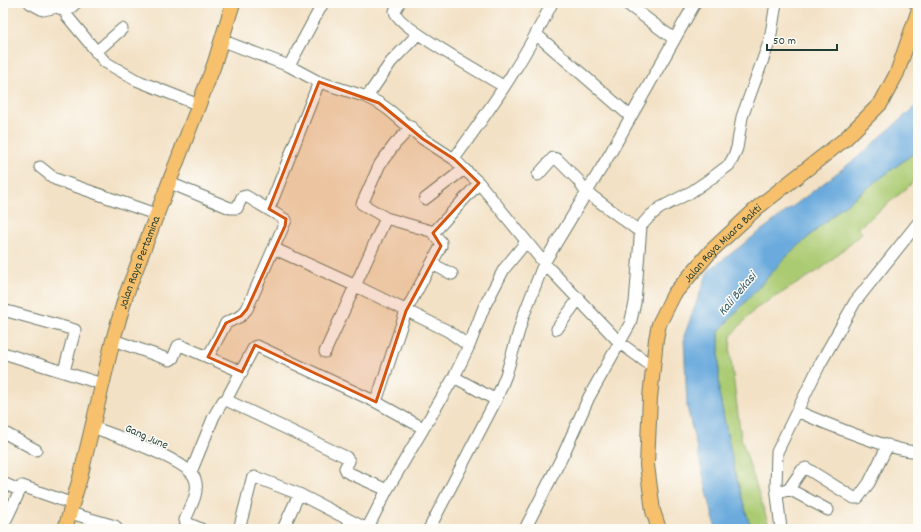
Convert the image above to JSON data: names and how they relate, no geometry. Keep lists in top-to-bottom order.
{
  "streets": {
    "main road": ["Jalan Raya Muara Bakti", "Jalan Raya Pertamina"],
    "street": ["Gang June"]
  },
  "crossings": [
    ["Jalan Raya Pertamina", "Gang June"]
  ],
  "water": ["Kali Bekasi"],
  "scale_bar": "50 m"
}
